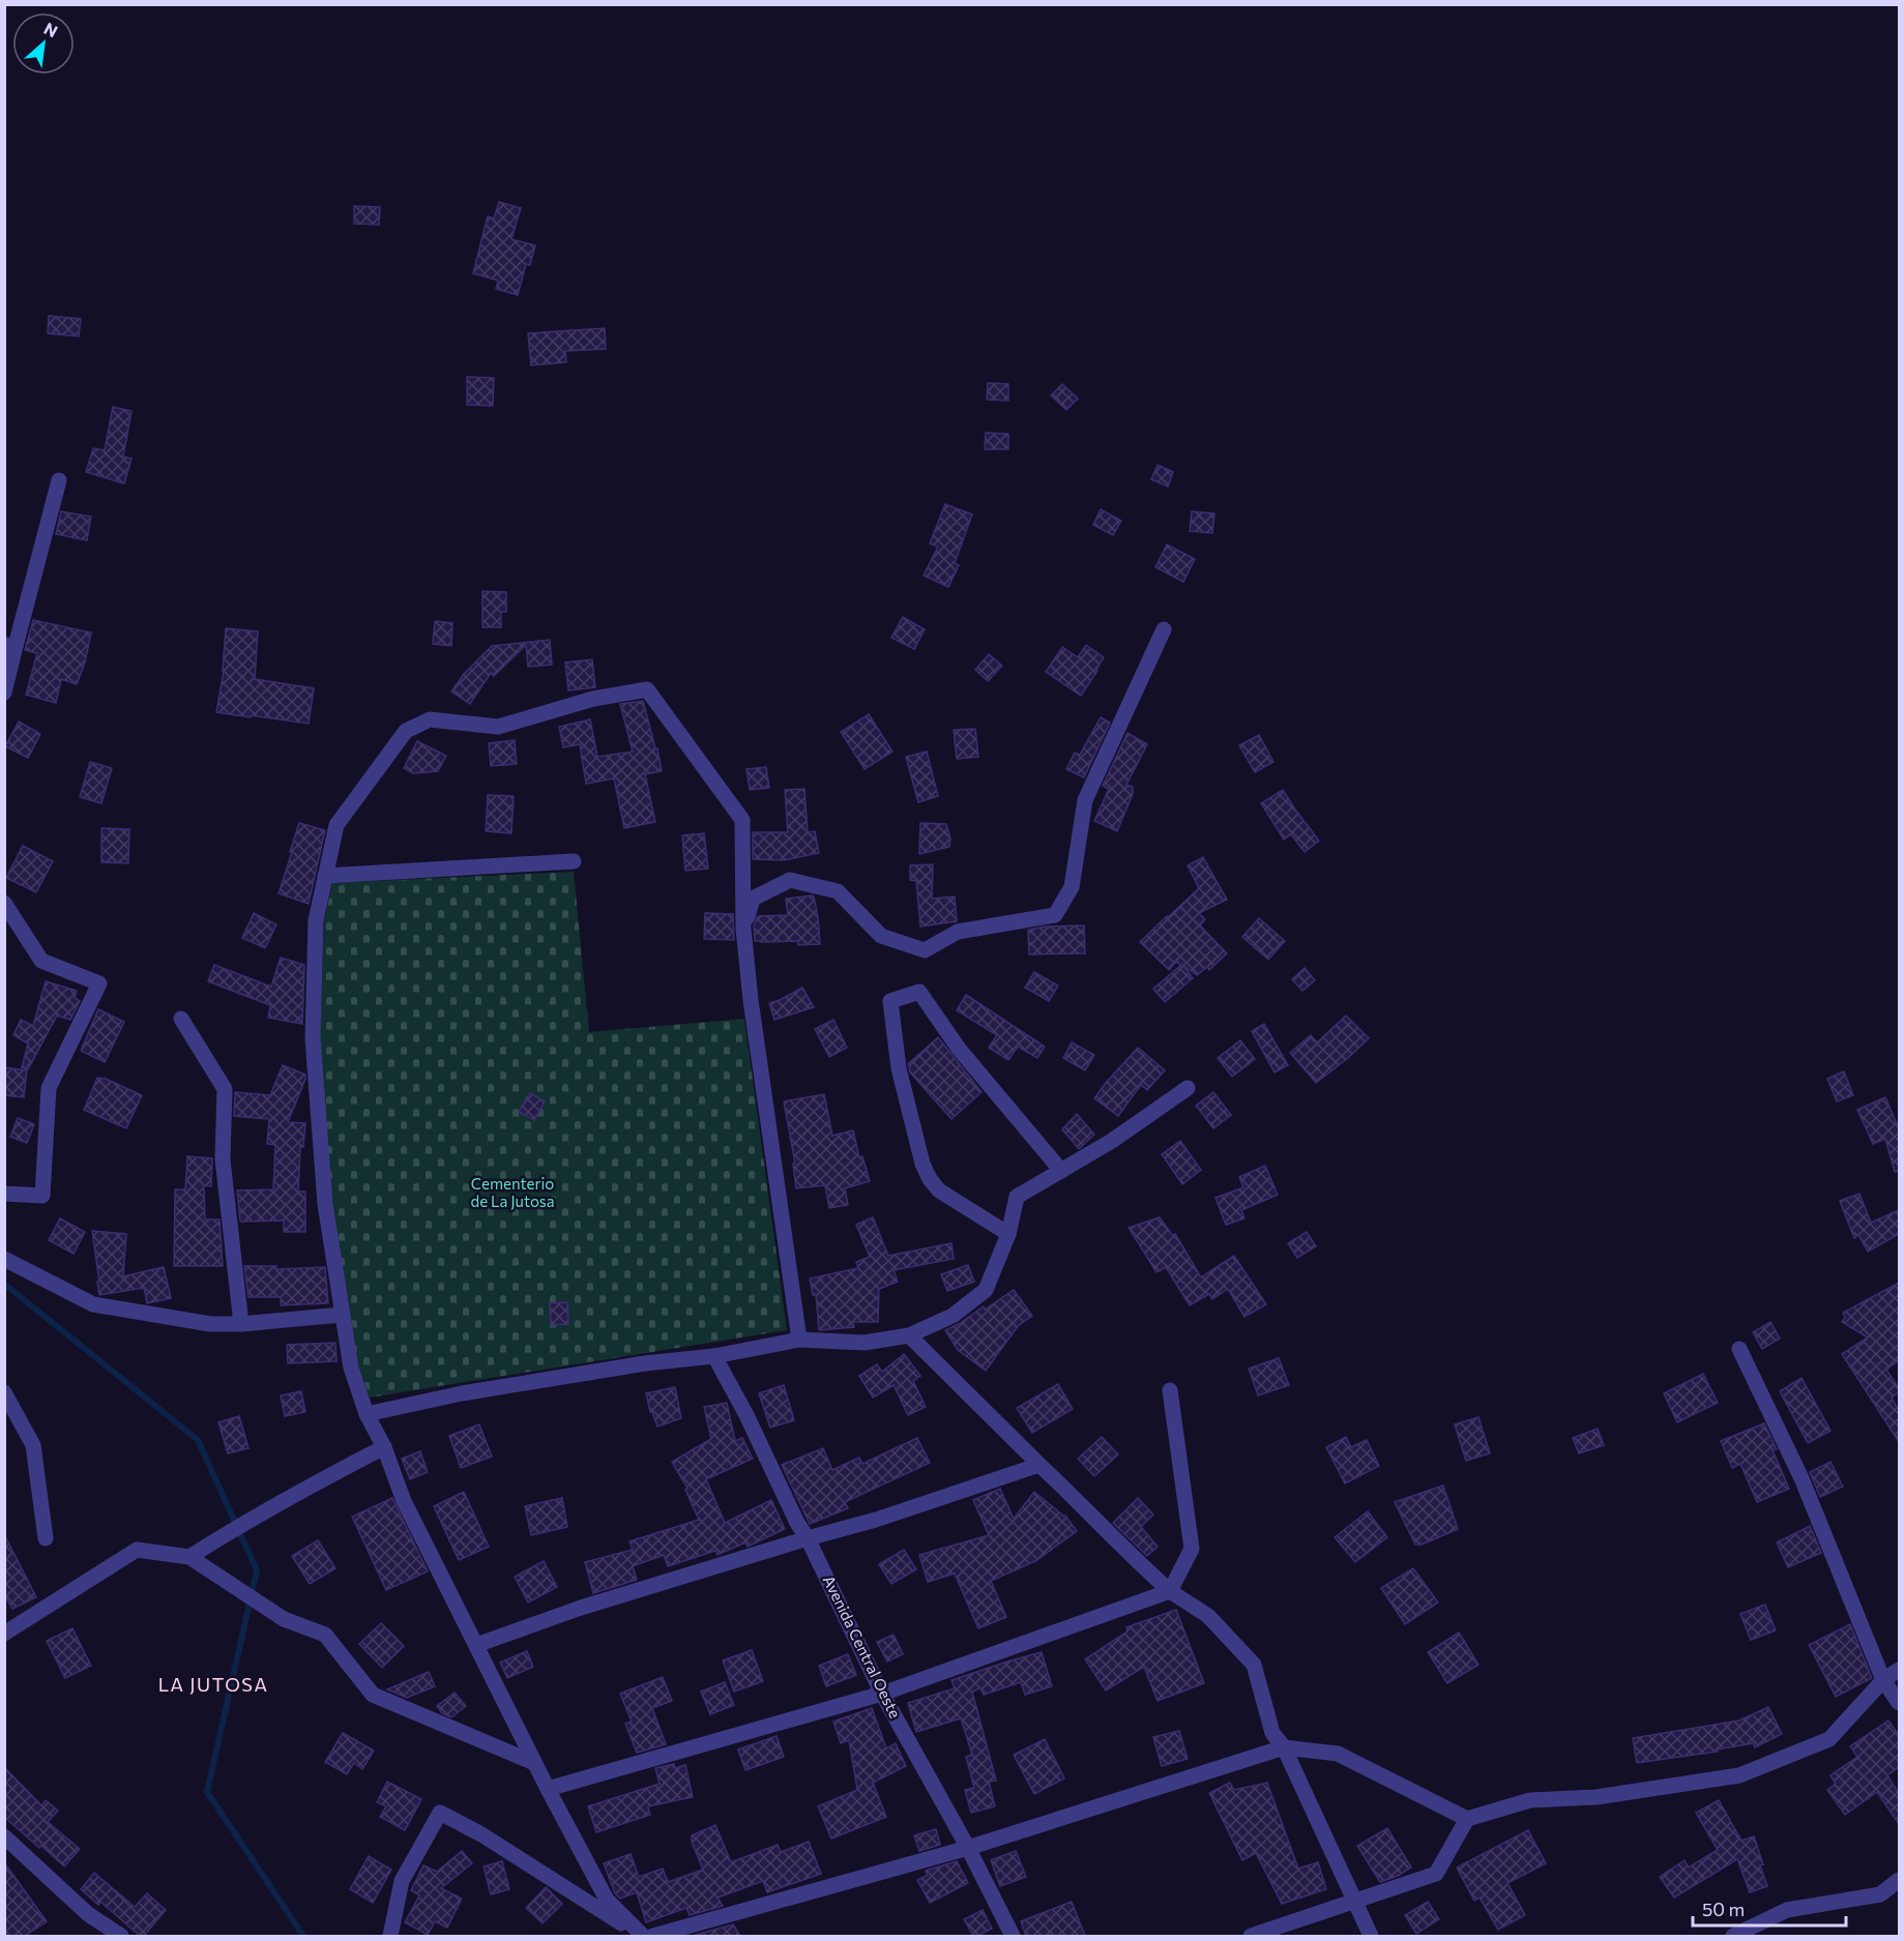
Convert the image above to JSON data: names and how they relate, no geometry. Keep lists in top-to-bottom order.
{
  "streets": {
    "street": ["Avenida Central Oeste"]
  },
  "districts": ["LA JUTOSA"],
  "parks": ["Cementerio de La Jutosa"],
  "scale_bar": "50 m",
  "north": "top right"
}
